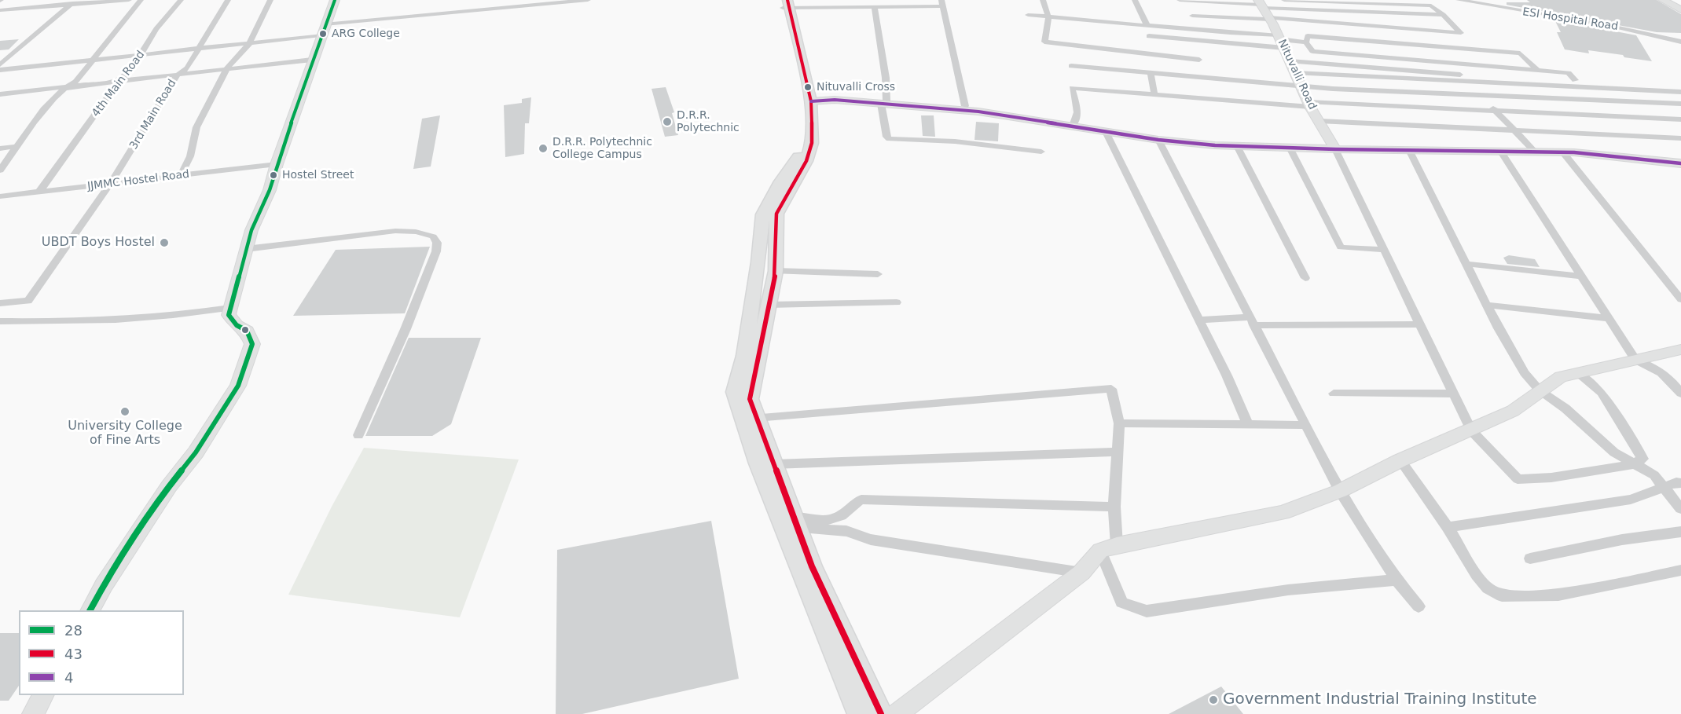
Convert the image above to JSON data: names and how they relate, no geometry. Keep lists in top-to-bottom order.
{
  "streets": {
    "street": [
      "ESI Hospital Road",
      "Nituvalli Road",
      "4th Main Road",
      "3rd Main Road",
      "JJMMC Hostel Road"
    ]
  },
  "crossings": [
    ["4th Main Road", "JJMMC Hostel Road"],
    ["3rd Main Road", "JJMMC Hostel Road"]
  ],
  "places": [
    "ARG College",
    "Nituvalli Cross",
    "D.R.R. Polytechnic",
    "D.R.R. Polytechnic College Campus",
    "Hostel Street",
    "UBDT Boys Hostel",
    "University College of Fine Arts",
    "Government Industrial Training Institute"
  ],
  "lines": ["transit line 28", "transit line 43", "transit line 4"],
  "legend": ["28", "43", "4"]
}
